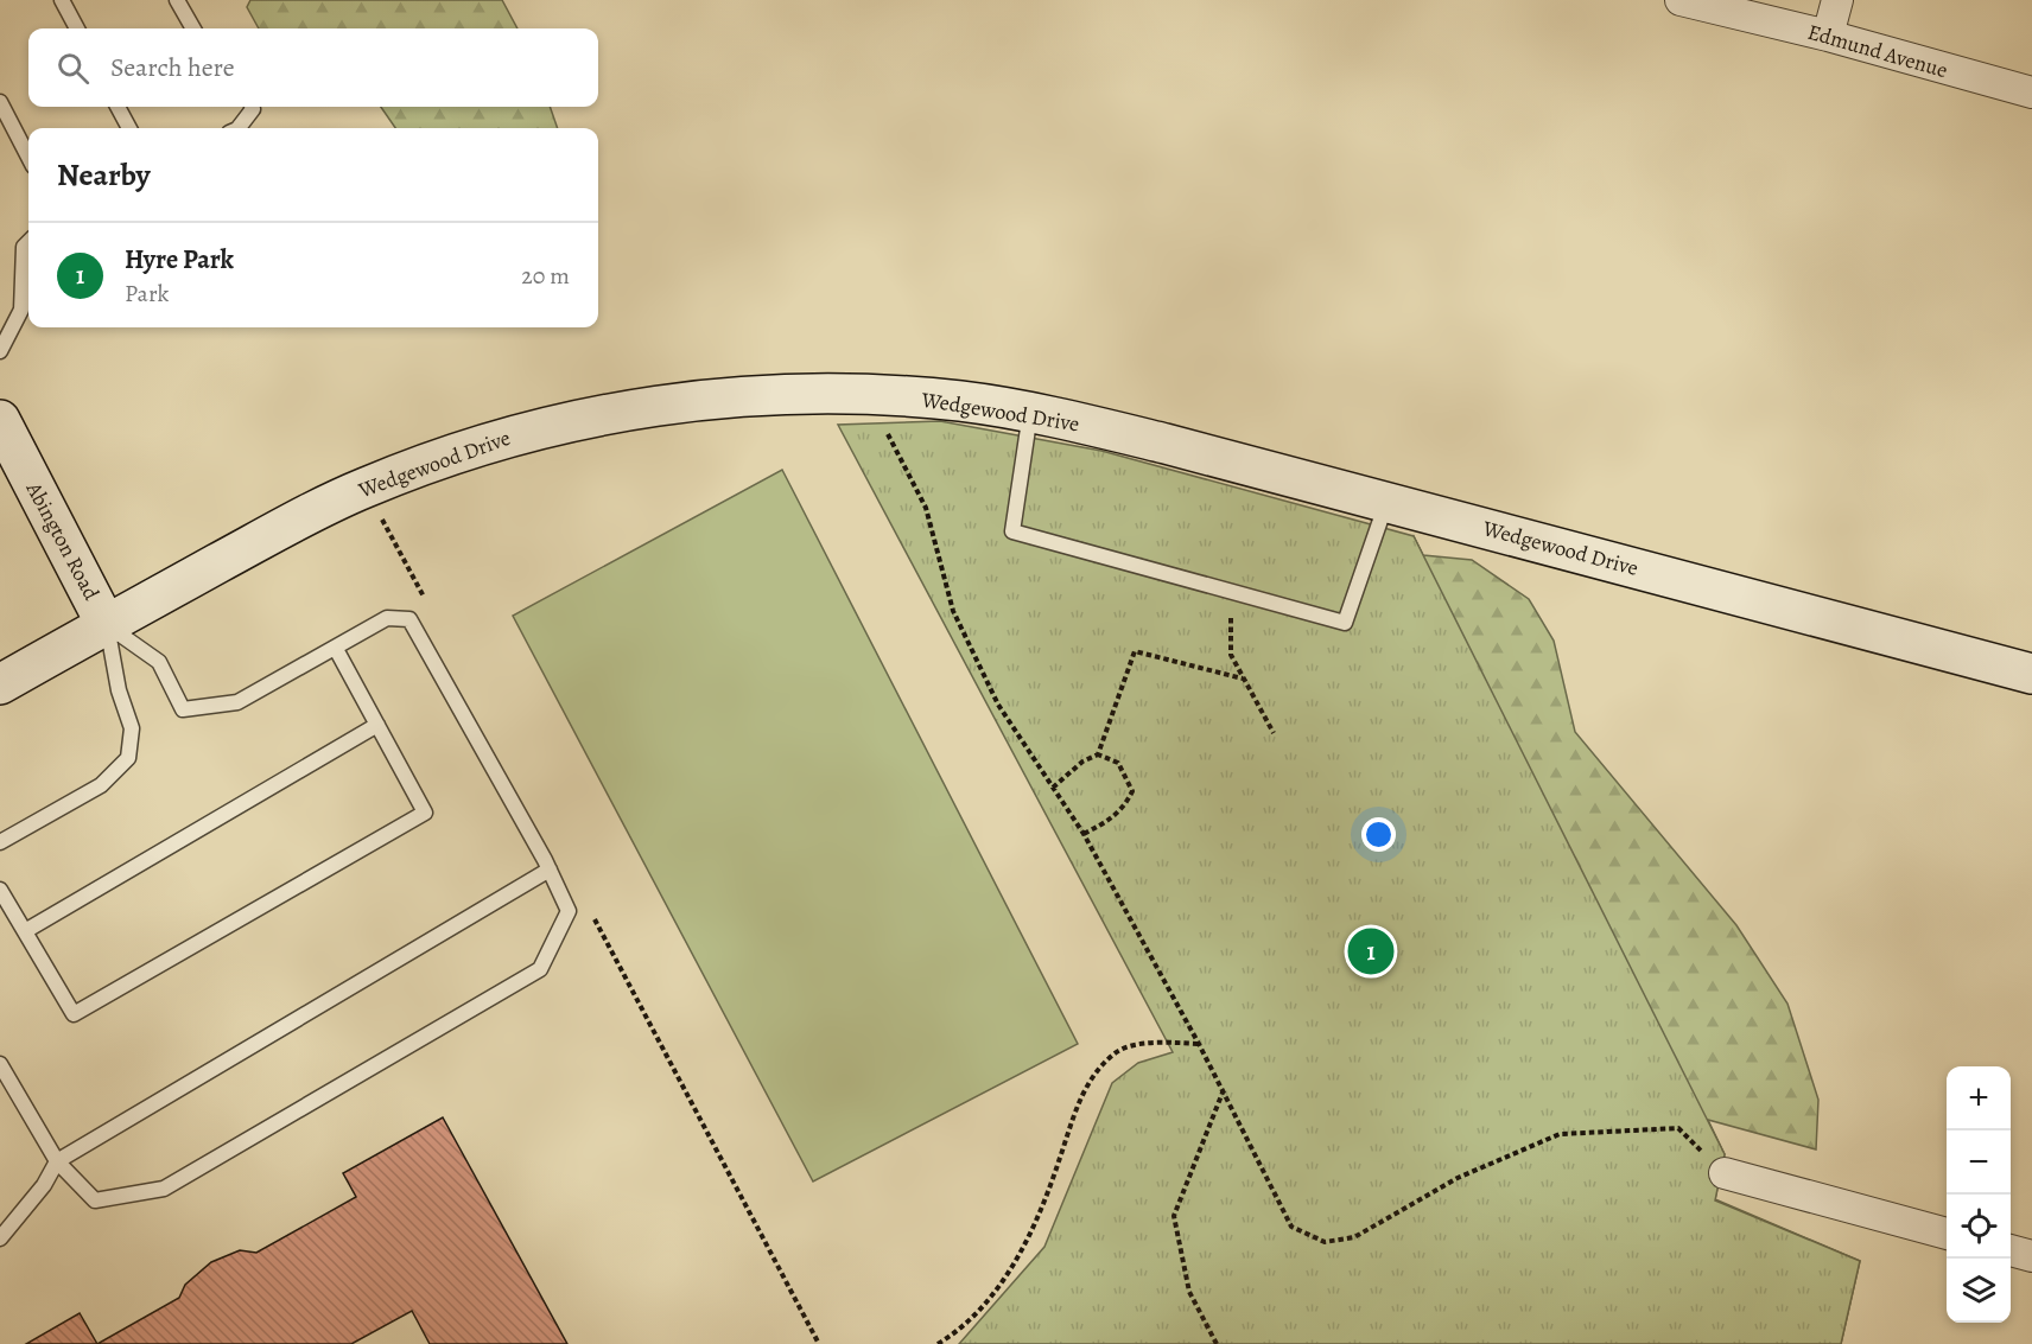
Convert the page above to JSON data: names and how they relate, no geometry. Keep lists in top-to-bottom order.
{
  "streets": {
    "street": ["Edmund Avenue", "Wedgewood Drive", "Abington Road"]
  },
  "crossings": [
    ["Wedgewood Drive", "Abington Road"]
  ],
  "page": {
    "search": "Search here",
    "heading": "Nearby",
    "list": [
      {
        "mark": "1",
        "name": "Hyre Park",
        "note": "Park",
        "value": "20 m"
      }
    ],
    "pins": "1",
    "map_buttons": ["+", "−"]
  }
}
